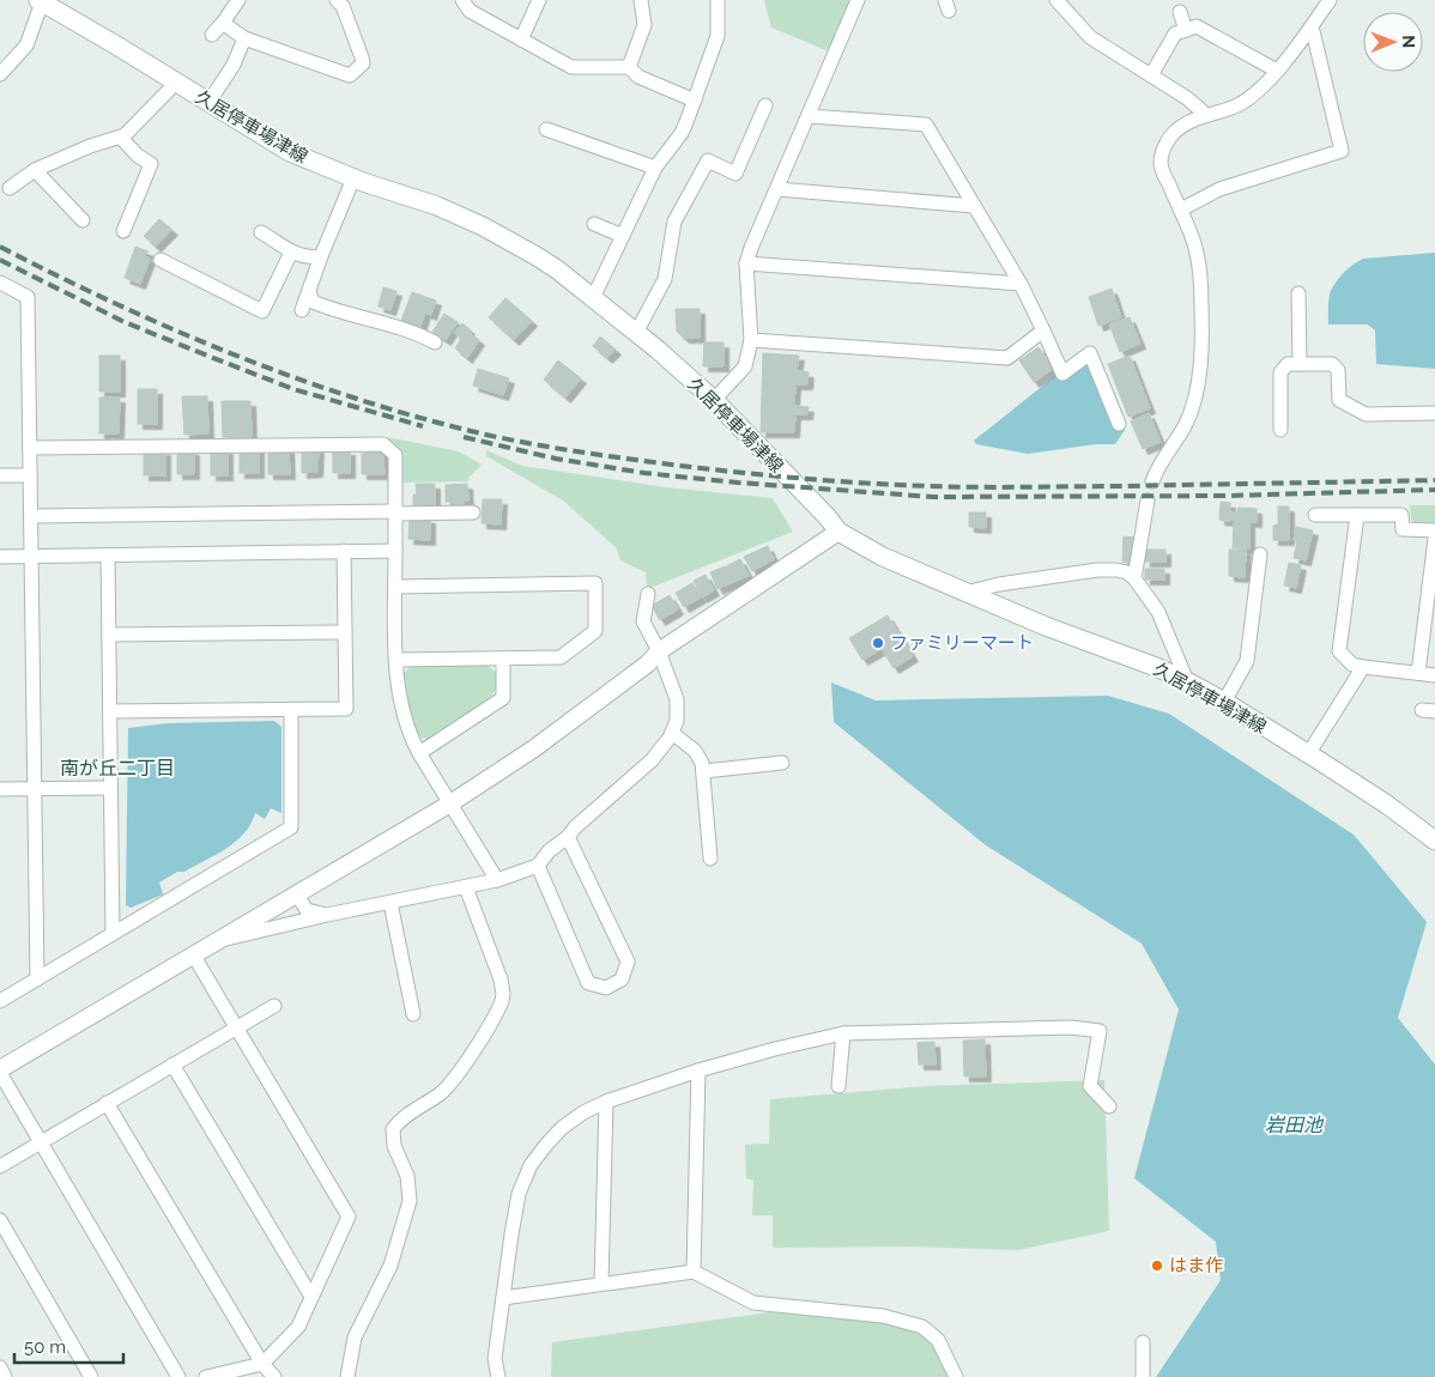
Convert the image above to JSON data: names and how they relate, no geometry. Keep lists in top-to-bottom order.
{
  "streets": {
    "main road": ["久居停車場津線"]
  },
  "districts": ["南が丘二丁目"],
  "water": ["岩田池"],
  "places": ["ファミリーマート", "はま作"],
  "scale_bar": "50 m",
  "north": "right"
}
